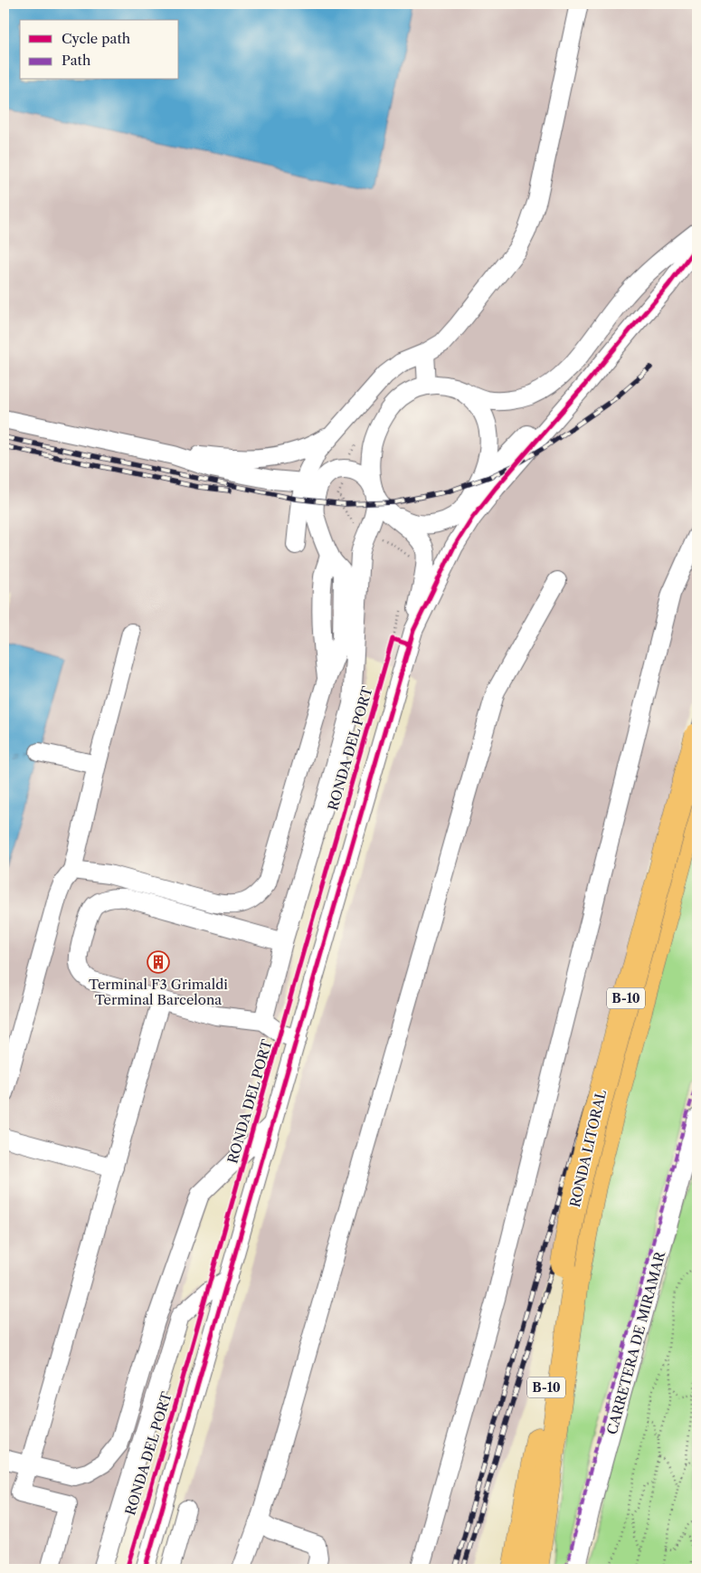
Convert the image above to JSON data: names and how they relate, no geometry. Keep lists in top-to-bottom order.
{
  "streets": {
    "highway": ["B-10", "RONDA LITORAL"],
    "street": ["RONDA DEL PORT", "CARRETERA DE MIRAMAR"]
  },
  "crossings": [
    ["B-10", "RONDA LITORAL"]
  ],
  "places": {
    "building": ["Terminal F3 Grimaldi Terminal Barcelona"]
  },
  "legend": ["Cycle path", "Path"]
}
